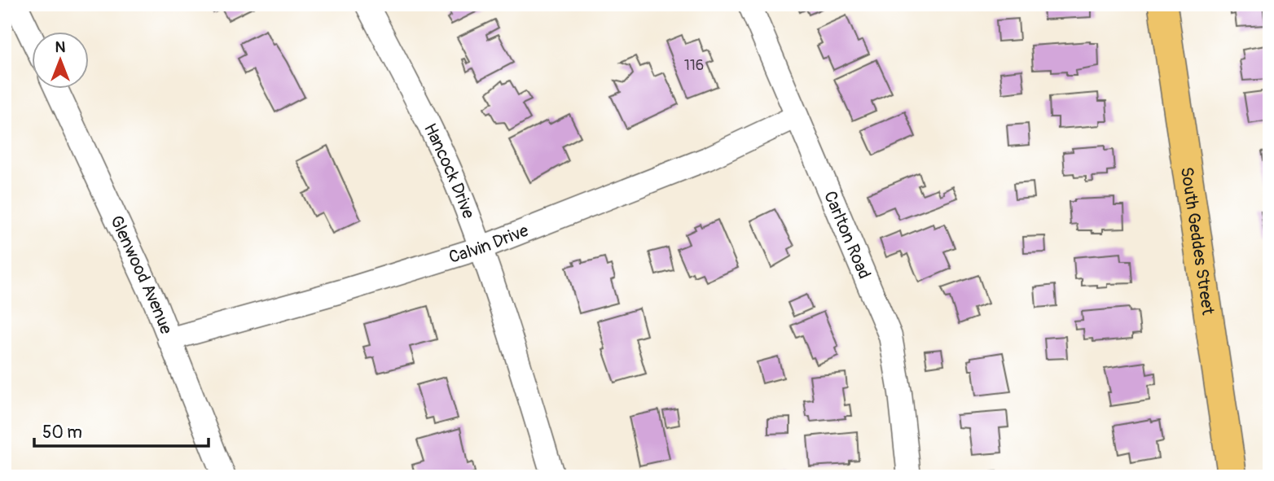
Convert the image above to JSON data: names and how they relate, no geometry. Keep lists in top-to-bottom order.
{
  "streets": {
    "main road": ["South Geddes Street"],
    "street": [
      "Hancock Drive",
      "Carlton Road",
      "Calvin Drive",
      "Glenwood Avenue"
    ]
  },
  "crossings": [
    ["Hancock Drive", "Calvin Drive"],
    ["Carlton Road", "Calvin Drive"],
    ["Calvin Drive", "Glenwood Avenue"]
  ],
  "house_numbers": ["116"],
  "scale_bar": "50 m",
  "north": "top"
}
